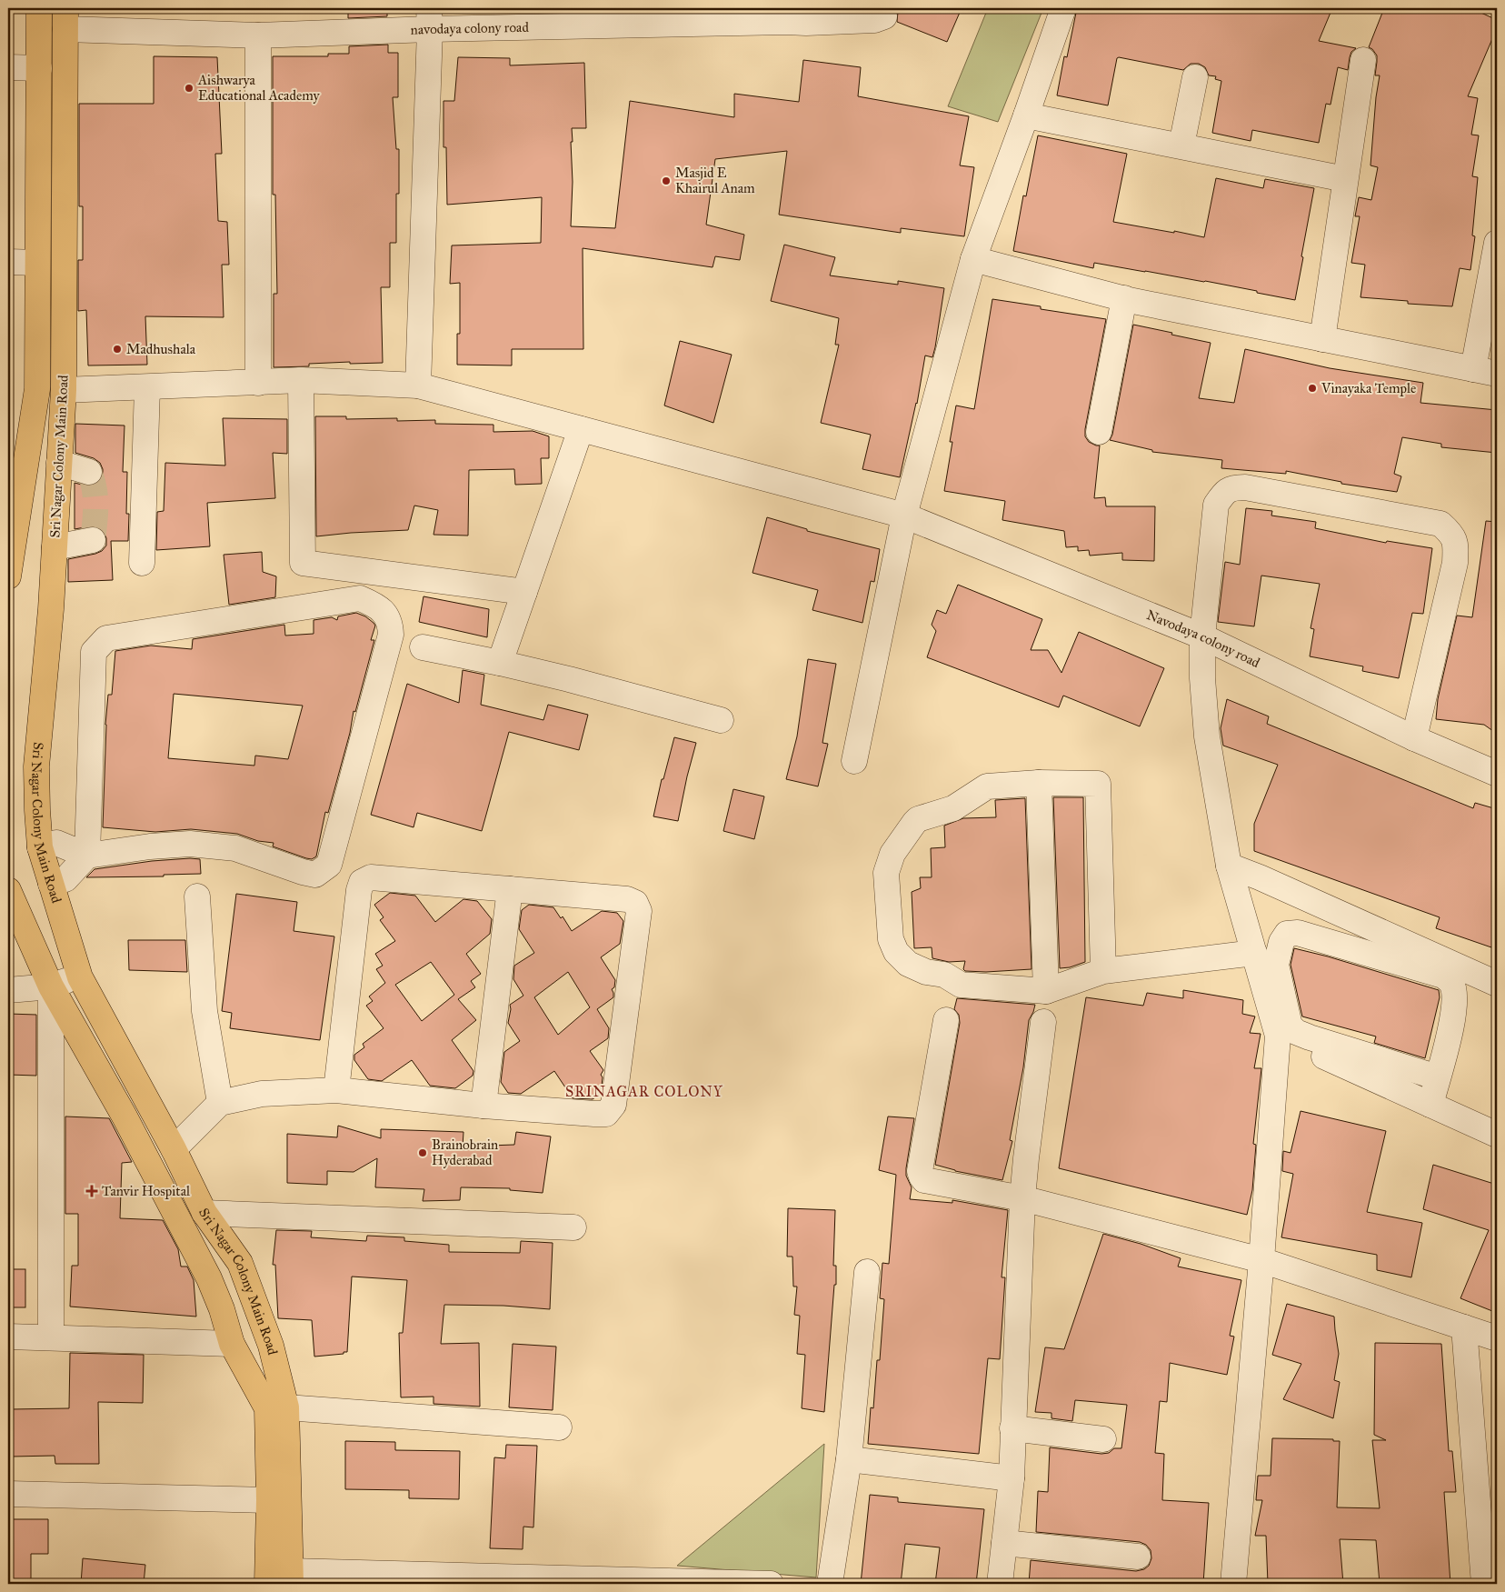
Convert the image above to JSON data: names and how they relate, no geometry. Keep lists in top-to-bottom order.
{
  "streets": {
    "main road": ["Sri Nagar Colony Main Road"],
    "street": ["navodaya colony road", "Navodaya colony road"]
  },
  "crossings": [
    ["navodaya colony road", "Sri Nagar Colony Main Road"],
    ["Sri Nagar Colony Main Road", "Navodaya colony road"]
  ],
  "districts": ["SRINAGAR COLONY"],
  "places": {
    "other": [
      "Aishwarya Educational Academy",
      "Masjid E Khairul Anam",
      "Madhushala",
      "Vinayaka Temple",
      "Brainobrain Hyderabad"
    ],
    "health": ["Tanvir Hospital"]
  }
}
